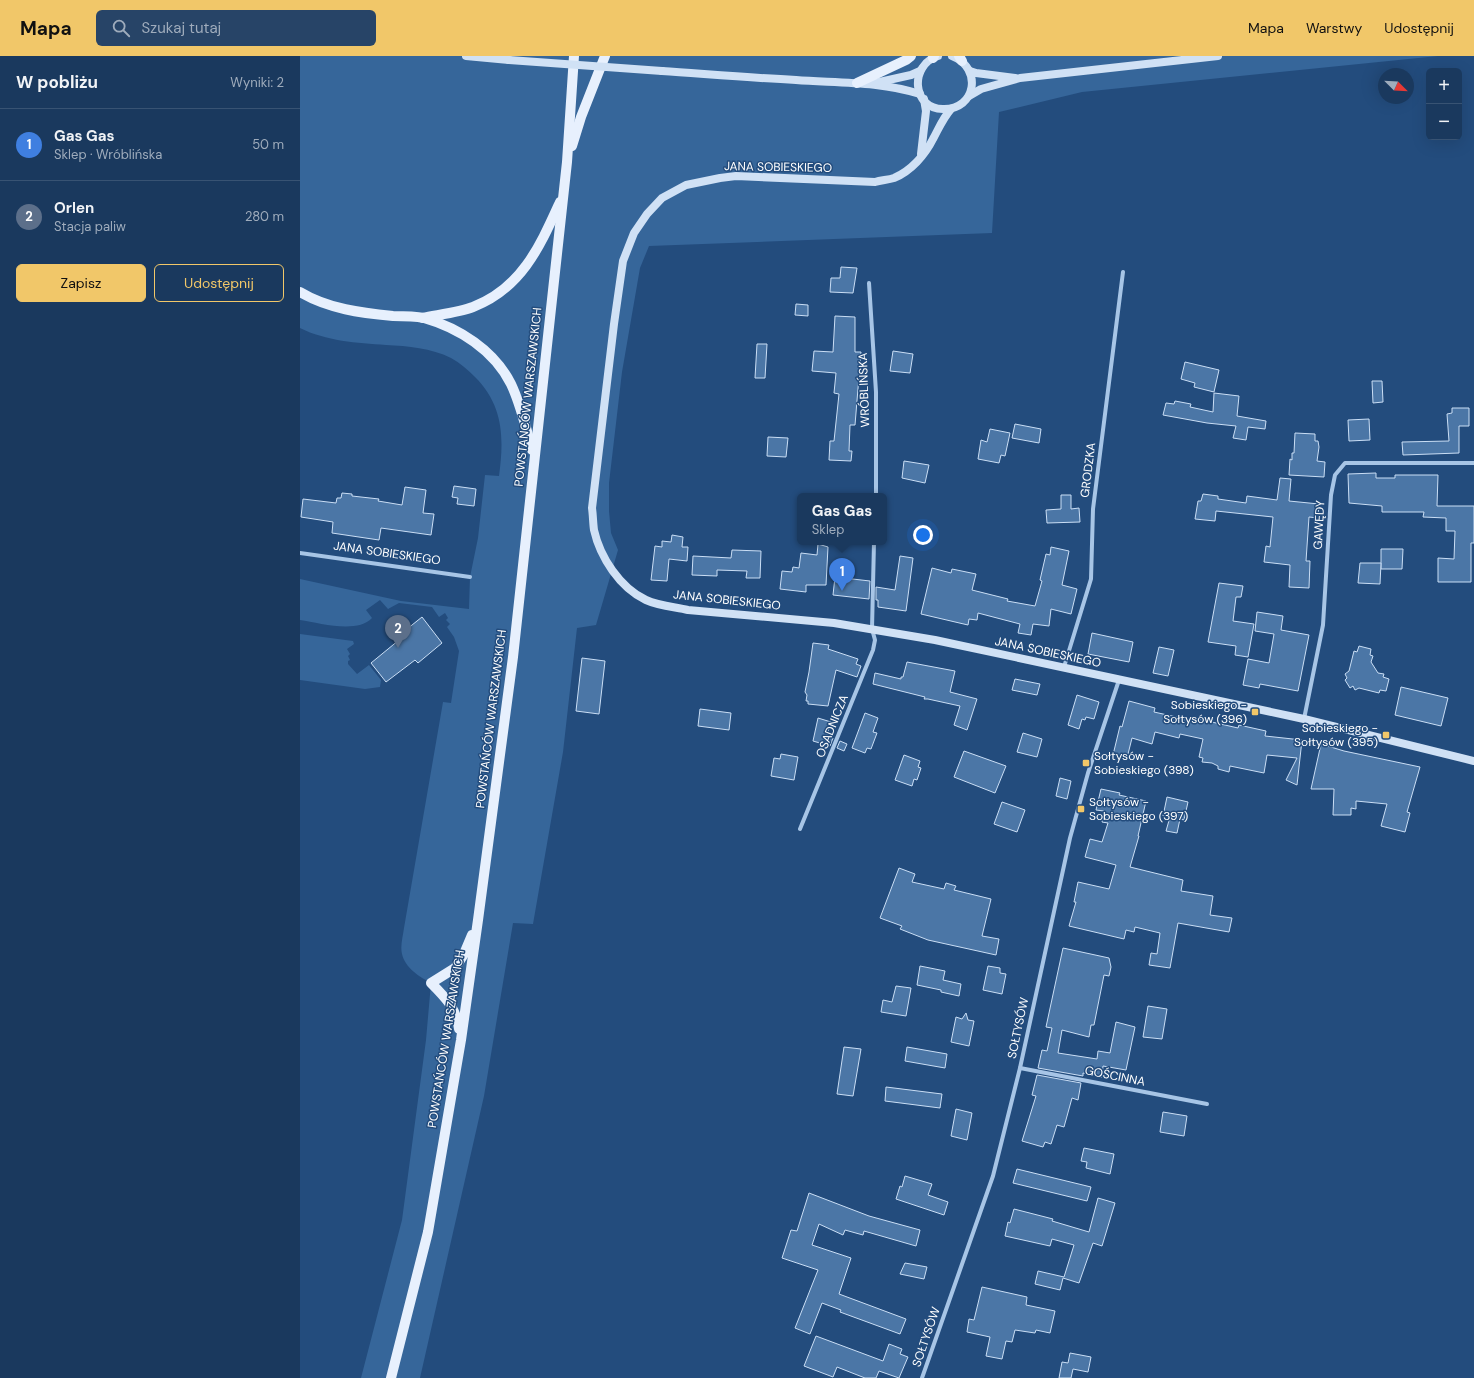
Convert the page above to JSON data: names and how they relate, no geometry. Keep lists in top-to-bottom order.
{
  "streets": {
    "main road": ["POWSTAŃCÓW WARSZAWSKICH"],
    "street": [
      "JANA SOBIESKIEGO",
      "WRÓBLIŃSKA",
      "GRODZKA",
      "GAWĘDY",
      "OSADNICZA",
      "SOŁTYSÓW",
      "GOŚCINNA"
    ]
  },
  "crossings": [
    ["JANA SOBIESKIEGO", "GRODZKA"],
    ["JANA SOBIESKIEGO", "GAWĘDY"],
    ["JANA SOBIESKIEGO", "OSADNICZA"],
    ["JANA SOBIESKIEGO", "SOŁTYSÓW"],
    ["SOŁTYSÓW", "GOŚCINNA"]
  ],
  "places": {
    "transit": [
      "Sobieskiego - Sołtysów (396)",
      "Sobieskiego - Sołtysów (395)",
      "Sołtysów - Sobieskiego (398)",
      "Sołtysów - Sobieskiego (397)"
    ]
  },
  "north": "bottom right",
  "page": {
    "header": "Mapa",
    "search": "Szukaj tutaj",
    "nav": ["Mapa", "Warstwy", "Udostępnij"],
    "heading": ["W pobliżu", "Wyniki: 2"],
    "map_buttons": ["+", "−"],
    "list": [
      {
        "mark": "1",
        "name": "Gas Gas",
        "note": "Sklep · Wróblińska",
        "value": "50 m"
      },
      {
        "mark": "2",
        "name": "Orlen",
        "note": "Stacja paliw",
        "value": "280 m"
      }
    ],
    "buttons": ["Zapisz", "Udostępnij"],
    "popup": ["Gas Gas", "Sklep"],
    "pins": ["1", "2"]
  }
}
